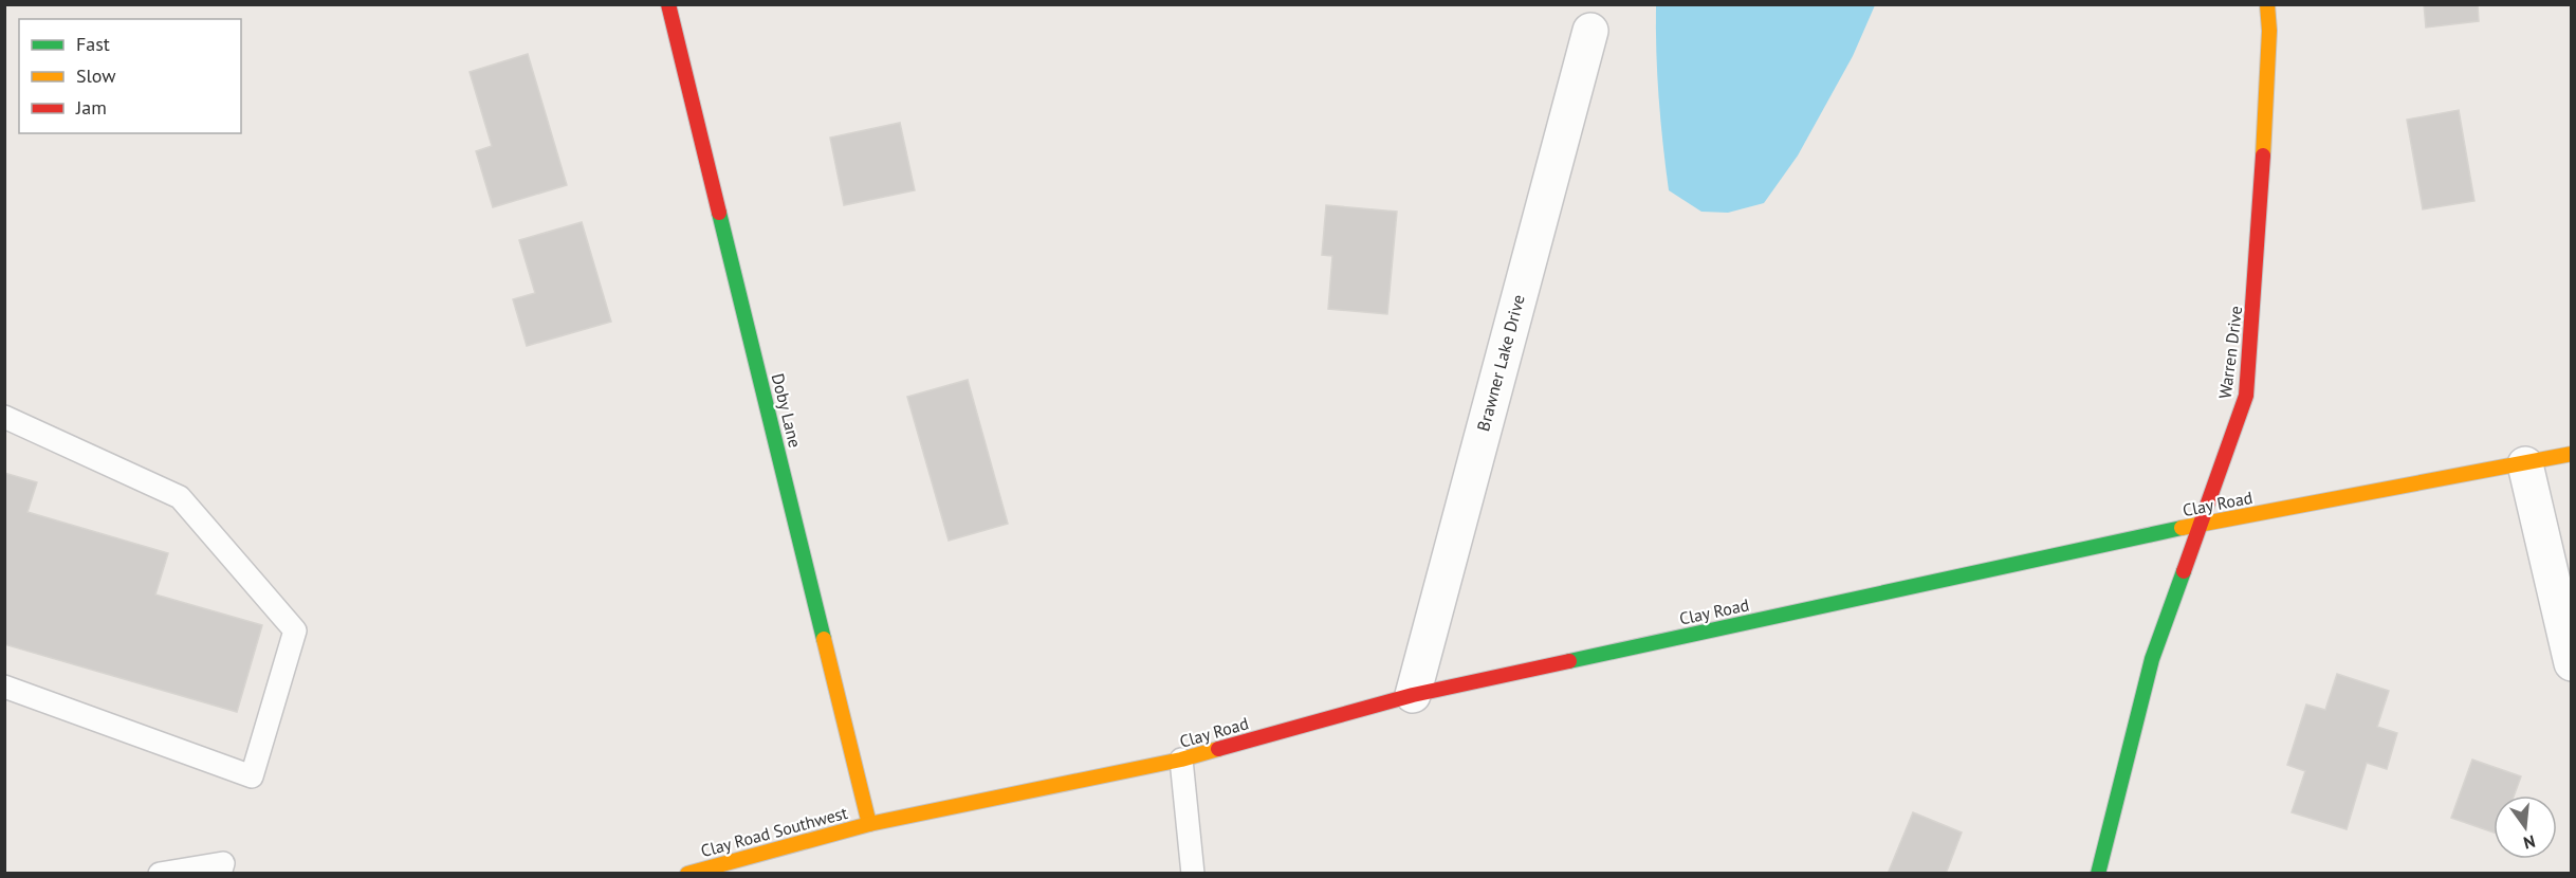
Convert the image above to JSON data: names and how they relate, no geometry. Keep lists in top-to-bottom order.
{
  "streets": {
    "street": [
      "Warren Drive",
      "Brawner Lake Drive",
      "Doby Lane",
      "Clay Road",
      "Clay Road Southwest"
    ]
  },
  "crossings": [
    ["Warren Drive", "Clay Road"],
    ["Brawner Lake Drive", "Clay Road"],
    ["Doby Lane", "Clay Road"],
    ["Doby Lane", "Clay Road Southwest"],
    ["Clay Road", "Clay Road Southwest"]
  ],
  "legend": ["Fast", "Slow", "Jam"],
  "north": "bottom"
}
